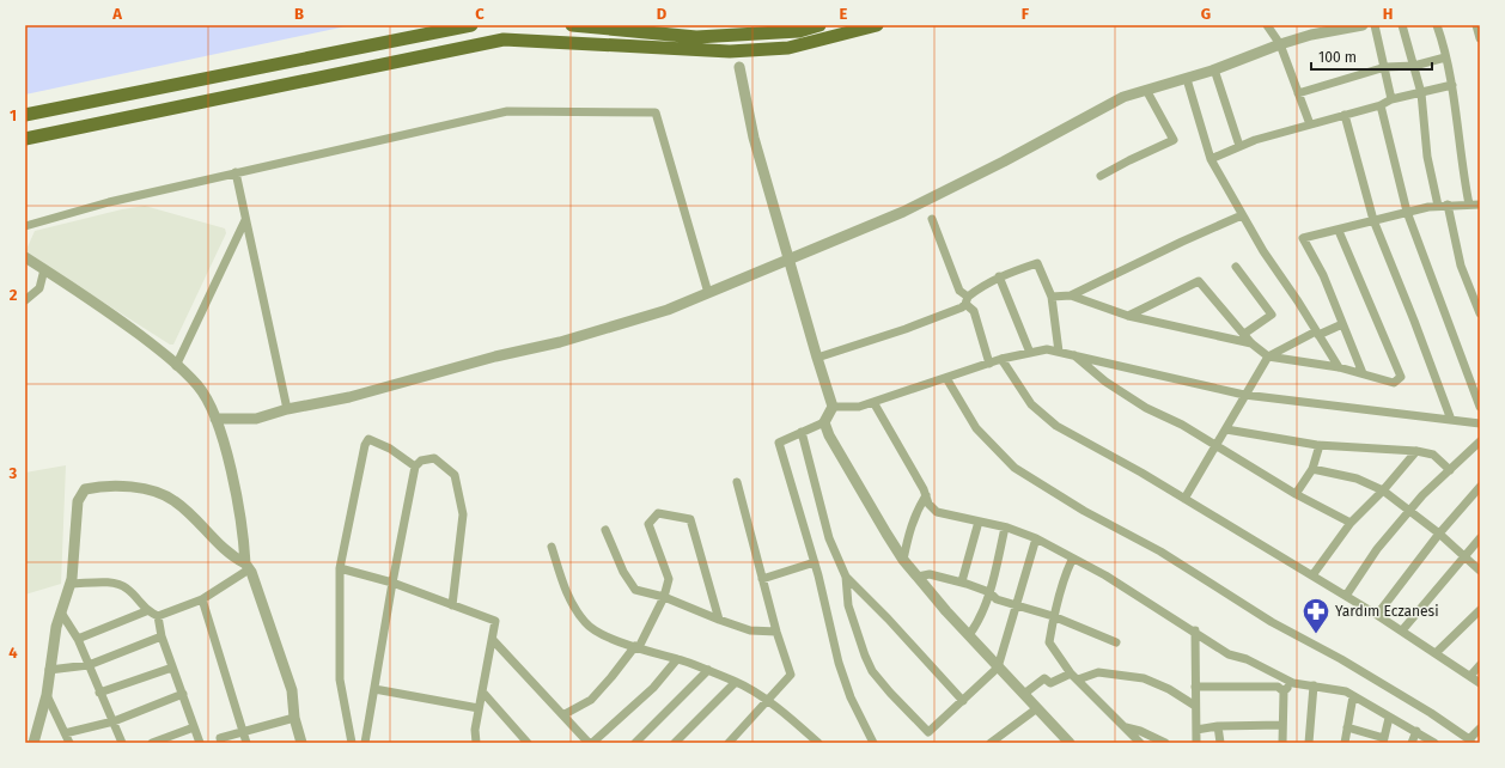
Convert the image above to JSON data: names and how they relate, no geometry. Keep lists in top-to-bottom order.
{
  "places": {
    "pharmacy": ["Yardım Eczanesi"]
  },
  "scale_bar": "100 m",
  "grid": {
    "columns": [
      "A",
      "B",
      "C",
      "D",
      "E",
      "F",
      "G",
      "H"
    ],
    "rows": [
      "1",
      "2",
      "3",
      "4"
    ]
  }
}
